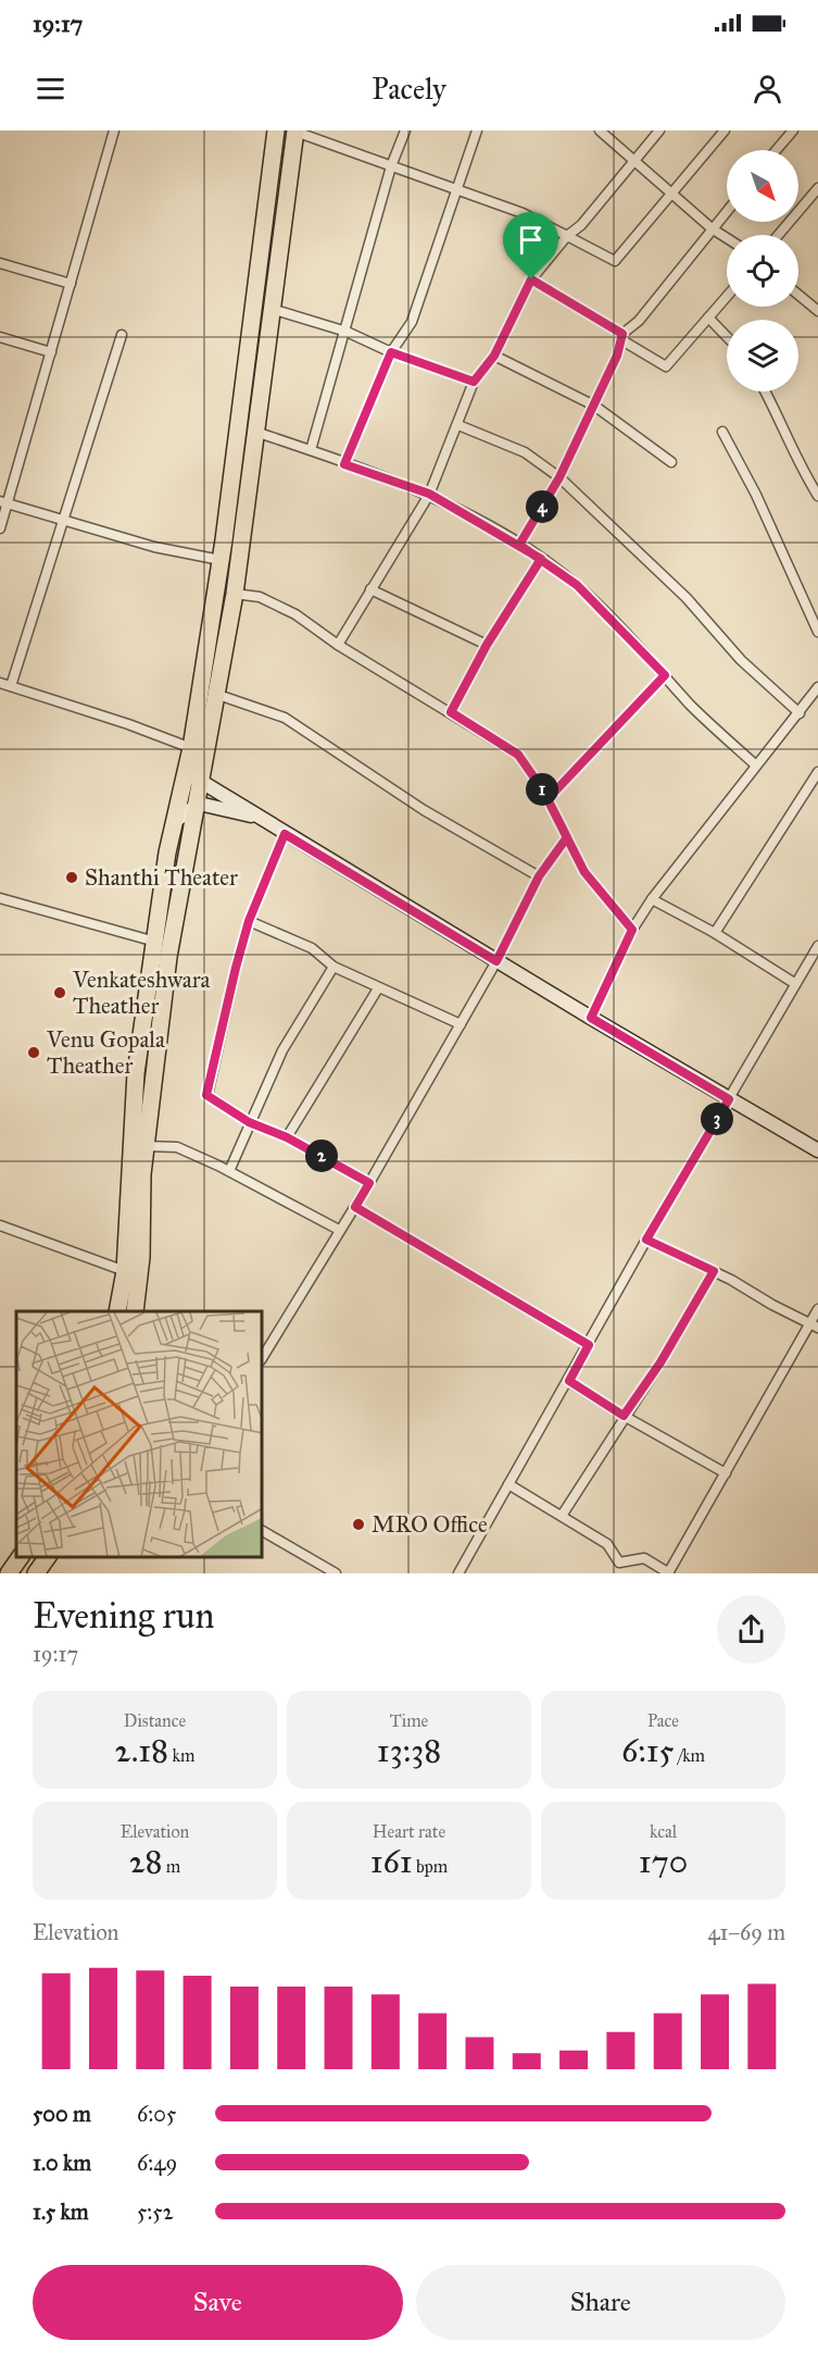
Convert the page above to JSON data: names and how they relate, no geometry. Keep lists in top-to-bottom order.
{
  "places": [
    "Shanthi Theater",
    "Venkateshwara Theather",
    "Venu Gopala Theather",
    "MRO Office"
  ],
  "north": "bottom right",
  "page": {
    "status": "19:17",
    "header": "Pacely",
    "pins": [
      "4",
      "1",
      "3",
      "2"
    ],
    "heading": ["Evening run", "19:17"],
    "stats": [
      ["Distance", "2.18 km"],
      ["Time", "13:38"],
      ["Pace", "6:15 /km"],
      ["Elevation", "28 m"],
      ["Heart rate", "161 bpm"],
      ["kcal", "170"]
    ],
    "chart": ["Elevation", "41–69 m"],
    "list": [
      {
        "name": "500 m",
        "note": "6:05"
      },
      {
        "name": "1.0 km",
        "note": "6:49"
      },
      {
        "name": "1.5 km",
        "note": "5:52"
      }
    ],
    "buttons": ["Save", "Share"]
  }
}
